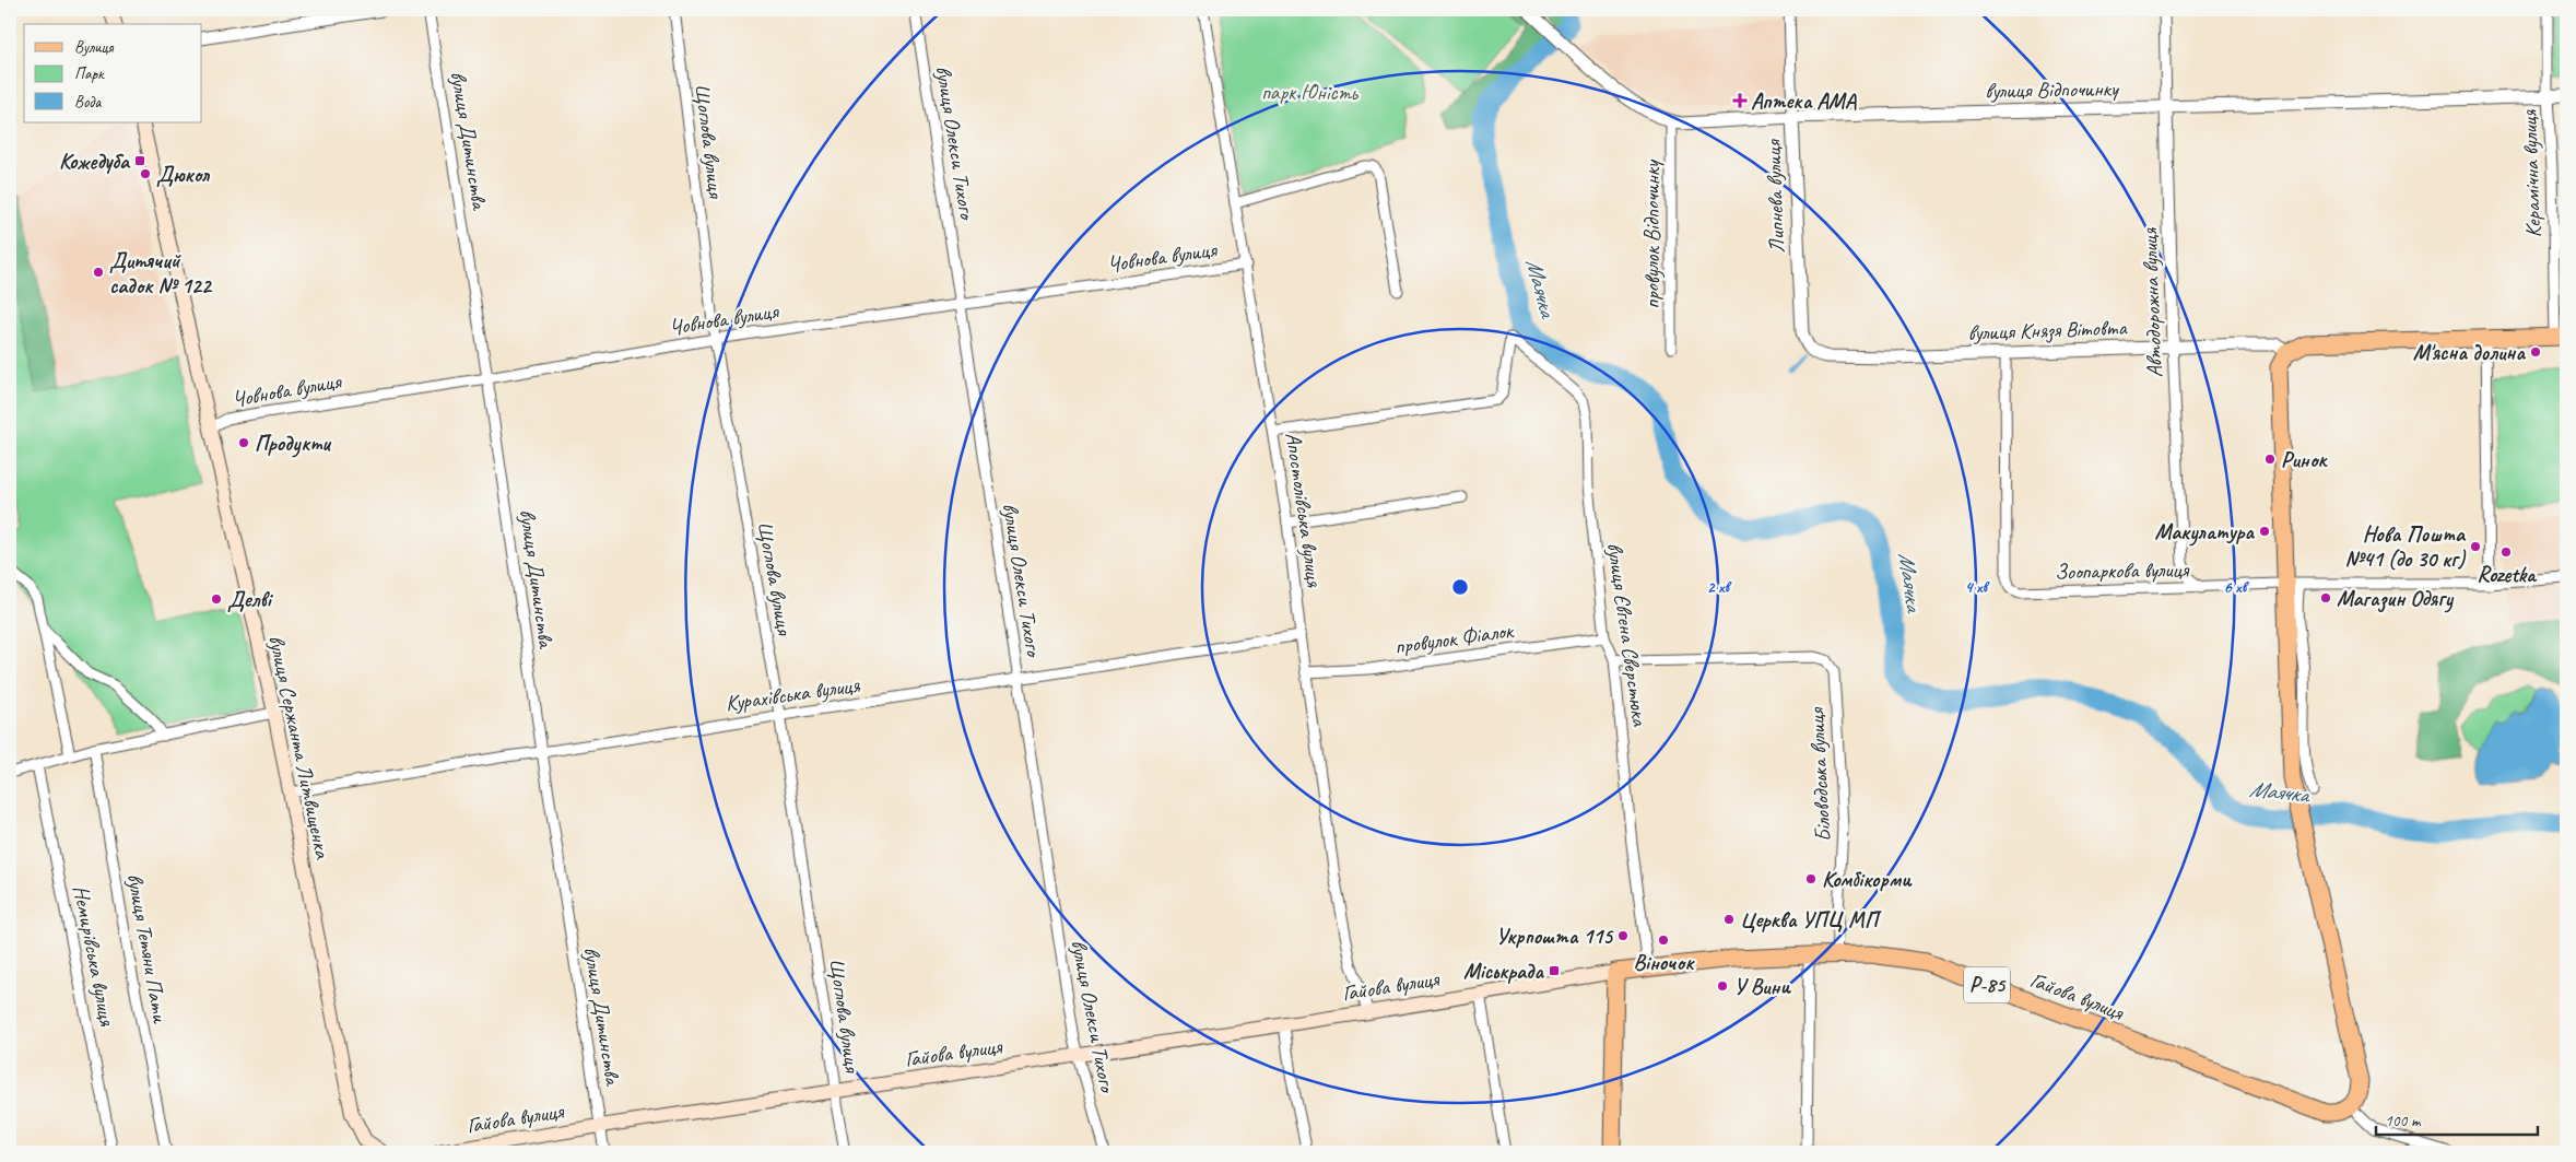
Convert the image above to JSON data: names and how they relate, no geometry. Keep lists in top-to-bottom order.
{
  "streets": {
    "main road": ["вулиця Сержанта Литвищенка", "Р-85", "Гайова вулиця"],
    "street": [
      "вулиця Відпочинку",
      "вулиця Дитинства",
      "Щоглова вулиця",
      "вулиця Олекси Тихого",
      "Керамічна вулиця",
      "Липнева вулиця",
      "провулок Відпочинку",
      "Човнова вулиця",
      "Автодорожна вулиця",
      "вулиця Князя Вітовта",
      "Апостолівська вулиця",
      "Зоопаркова вулиця",
      "вулиця Євгена Сверстюка",
      "провулок Фіалок",
      "Курахівська вулиця",
      "Біловодська вулиця",
      "вулиця Тетяни Пати",
      "Немирівська вулиця"
    ]
  },
  "crossings": [
    ["вулиця Відпочинку", "Керамічна вулиця"],
    ["вулиця Відпочинку", "Липнева вулиця"],
    ["вулиця Відпочинку", "провулок Відпочинку"],
    ["вулиця Відпочинку", "Автодорожна вулиця"],
    ["вулиця Дитинства", "Човнова вулиця"],
    ["вулиця Дитинства", "Курахівська вулиця"],
    ["вулиця Дитинства", "Гайова вулиця"],
    ["Щоглова вулиця", "Човнова вулиця"],
    ["Щоглова вулиця", "Курахівська вулиця"],
    ["Щоглова вулиця", "Гайова вулиця"],
    ["вулиця Олекси Тихого", "Човнова вулиця"],
    ["вулиця Олекси Тихого", "Курахівська вулиця"],
    ["вулиця Олекси Тихого", "Гайова вулиця"],
    ["Липнева вулиця", "вулиця Князя Вітовта"],
    ["Човнова вулиця", "Апостолівська вулиця"],
    ["Човнова вулиця", "вулиця Сержанта Литвищенка"],
    ["Автодорожна вулиця", "вулиця Князя Вітовта"],
    ["Автодорожна вулиця", "Зоопаркова вулиця"],
    ["вулиця Князя Вітовта", "Зоопаркова вулиця"],
    ["Апостолівська вулиця", "вулиця Євгена Сверстюка"],
    ["Апостолівська вулиця", "провулок Фіалок"],
    ["Апостолівська вулиця", "Курахівська вулиця"],
    ["Апостолівська вулиця", "Гайова вулиця"],
    ["вулиця Євгена Сверстюка", "провулок Фіалок"],
    ["вулиця Євгена Сверстюка", "Біловодська вулиця"],
    ["вулиця Євгена Сверстюка", "Гайова вулиця"],
    ["Курахівська вулиця", "вулиця Сержанта Литвищенка"],
    ["Біловодська вулиця", "Гайова вулиця"]
  ],
  "water": ["Маячка"],
  "parks": ["парк Юність"],
  "places": {
    "health": ["Аптека АМА"],
    "transit": ["Кожедуба", "Міськрада"],
    "other": [
      "Дюкол",
      "Дитячий садок № 122",
      "М'ясна долина",
      "Продукти",
      "Ринок",
      "Макулатура",
      "Нова Пошта №41 (до 30 кг)",
      "Rozetka",
      "Магазин Одягу",
      "Делві",
      "Комбікорми",
      "Церква УПЦ МП",
      "Укрпошта 115",
      "Віночок",
      "У Вини"
    ]
  },
  "legend": ["Вулиця", "Парк", "Вода"],
  "scale_bar": "100 m",
  "rings": ["2 хв", "4 хв", "6 хв"]
}
